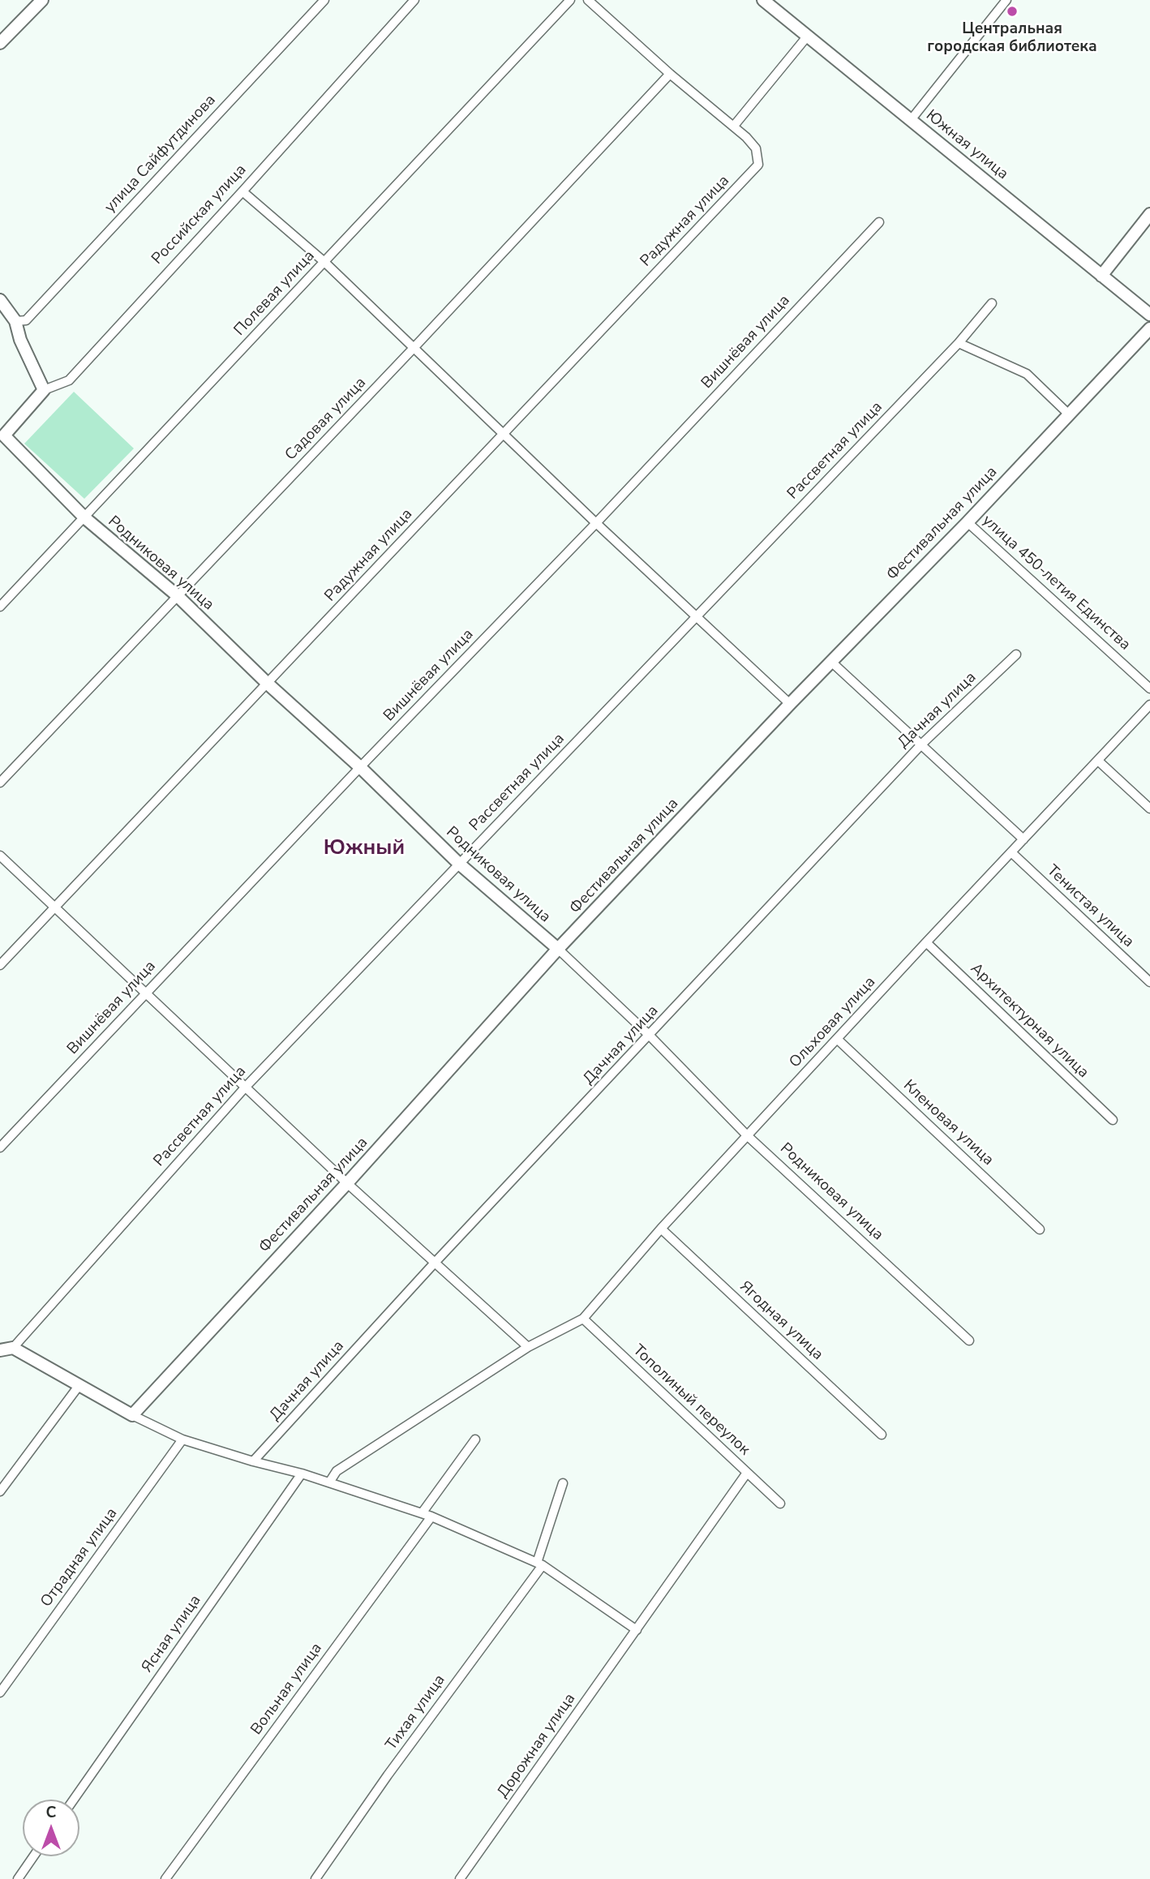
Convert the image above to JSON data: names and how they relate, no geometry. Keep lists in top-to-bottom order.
{
  "streets": {
    "street": [
      "Южная улица",
      "улица Сайфутдинова",
      "Российская улица",
      "Радужная улица",
      "Полевая улица",
      "Вишнёвая улица",
      "Садовая улица",
      "Рассветная улица",
      "Фестивальная улица",
      "Родниковая улица",
      "улица 450-летия Единства",
      "Дачная улица",
      "Тенистая улица",
      "Архитектурная улица",
      "Ольховая улица",
      "Кленовая улица",
      "Ягодная улица",
      "Тополиный переулок",
      "Отрадная улица",
      "Ясная улица",
      "Вольная улица",
      "Тихая улица",
      "Дорожная улица"
    ]
  },
  "crossings": [
    ["Российская улица", "Родниковая улица"],
    ["Радужная улица", "Родниковая улица"],
    ["Полевая улица", "Родниковая улица"],
    ["Вишнёвая улица", "Родниковая улица"],
    ["Садовая улица", "Родниковая улица"],
    ["Рассветная улица", "Родниковая улица"],
    ["Фестивальная улица", "Родниковая улица"],
    ["Фестивальная улица", "улица 450-летия Единства"],
    ["Родниковая улица", "Дачная улица"],
    ["Родниковая улица", "Ольховая улица"],
    ["Тенистая улица", "Ольховая улица"],
    ["Архитектурная улица", "Ольховая улица"],
    ["Ольховая улица", "Кленовая улица"],
    ["Ольховая улица", "Ягодная улица"],
    ["Ольховая улица", "Тополиный переулок"],
    ["Тополиный переулок", "Дорожная улица"]
  ],
  "districts": ["Южный"],
  "places": ["Центральная городская библиотека"],
  "north": "top"
}
